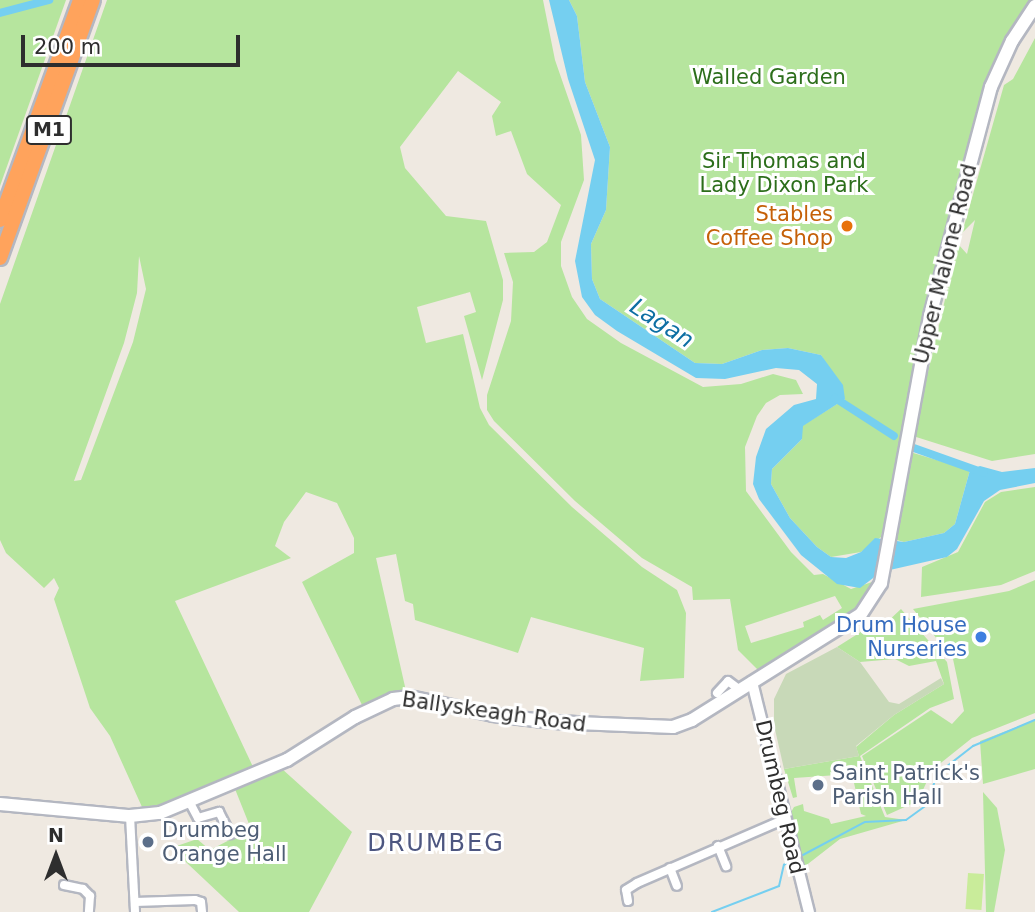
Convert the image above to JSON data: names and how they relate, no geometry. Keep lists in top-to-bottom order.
{
  "streets": {
    "highway": ["M1"],
    "main road": ["Upper Malone Road", "Ballyskeagh Road"],
    "street": ["Drumbeg Road"]
  },
  "crossings": [
    ["Upper Malone Road", "Ballyskeagh Road"],
    ["Upper Malone Road", "Drumbeg Road"],
    ["Ballyskeagh Road", "Drumbeg Road"]
  ],
  "districts": ["DRUMBEG"],
  "water": ["Lagan"],
  "parks": ["Walled Garden", "Sir Thomas and Lady Dixon Park"],
  "places": [
    "Stables Coffee Shop",
    "Drum House Nurseries",
    "Saint Patrick's Parish Hall",
    "Drumbeg Orange Hall"
  ],
  "scale_bar": "200 m",
  "north": "top"
}
